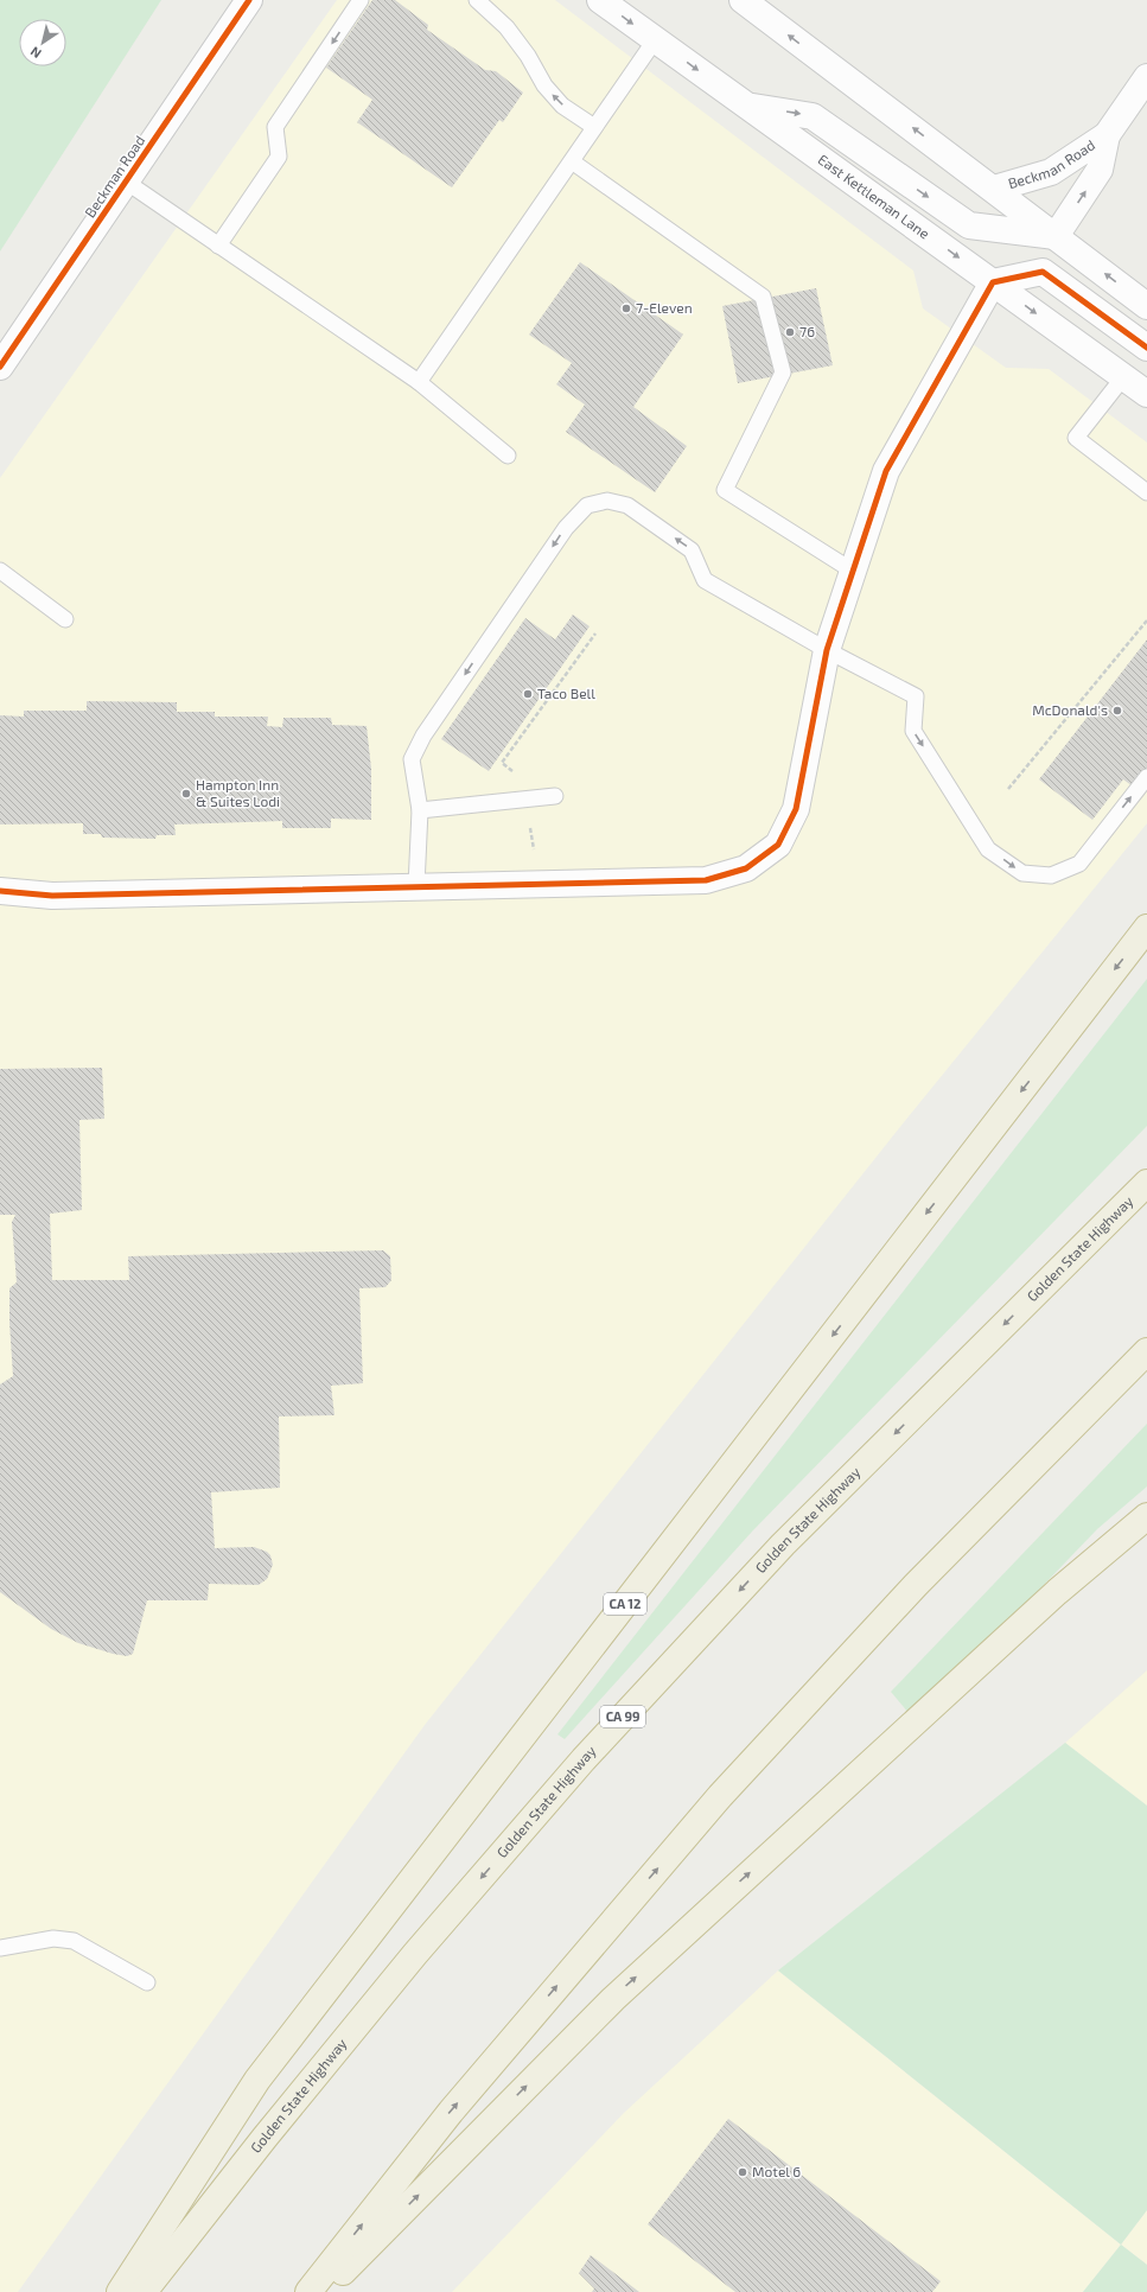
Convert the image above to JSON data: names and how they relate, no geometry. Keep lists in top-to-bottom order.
{
  "streets": {
    "highway": ["Golden State Highway", "CA 12", "CA 99"],
    "street": ["Beckman Road", "East Kettleman Lane"]
  },
  "places": [
    "7-Eleven",
    "76",
    "Taco Bell",
    "McDonald's",
    "Hampton Inn & Suites Lodi",
    "Motel 6"
  ],
  "north": "bottom left"
}
